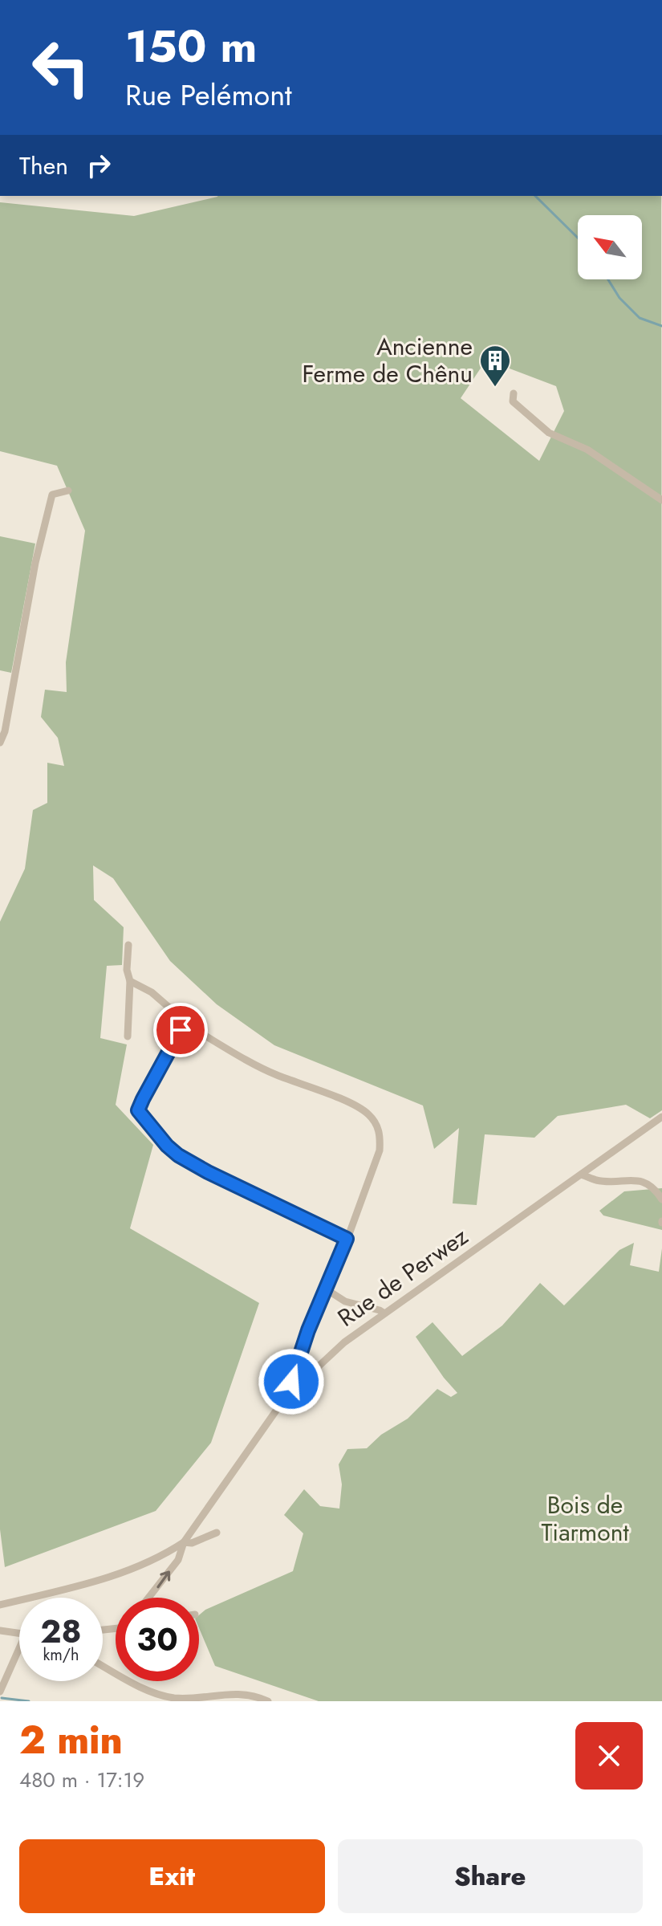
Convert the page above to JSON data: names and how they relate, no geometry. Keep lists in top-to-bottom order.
{
  "streets": {
    "street": ["Rue de Perwez"]
  },
  "parks": ["Bois de Tiarmont"],
  "places": {
    "building": ["Ancienne Ferme de Chênu"]
  },
  "north": "top left",
  "page": {
    "turn": ["150 m", "Rue Pelémont"],
    "then": "Then",
    "speed": "28 km/h",
    "limit": "30",
    "heading": ["2 min", "480 m · 17:19"],
    "buttons": ["Exit", "Share"]
  }
}
